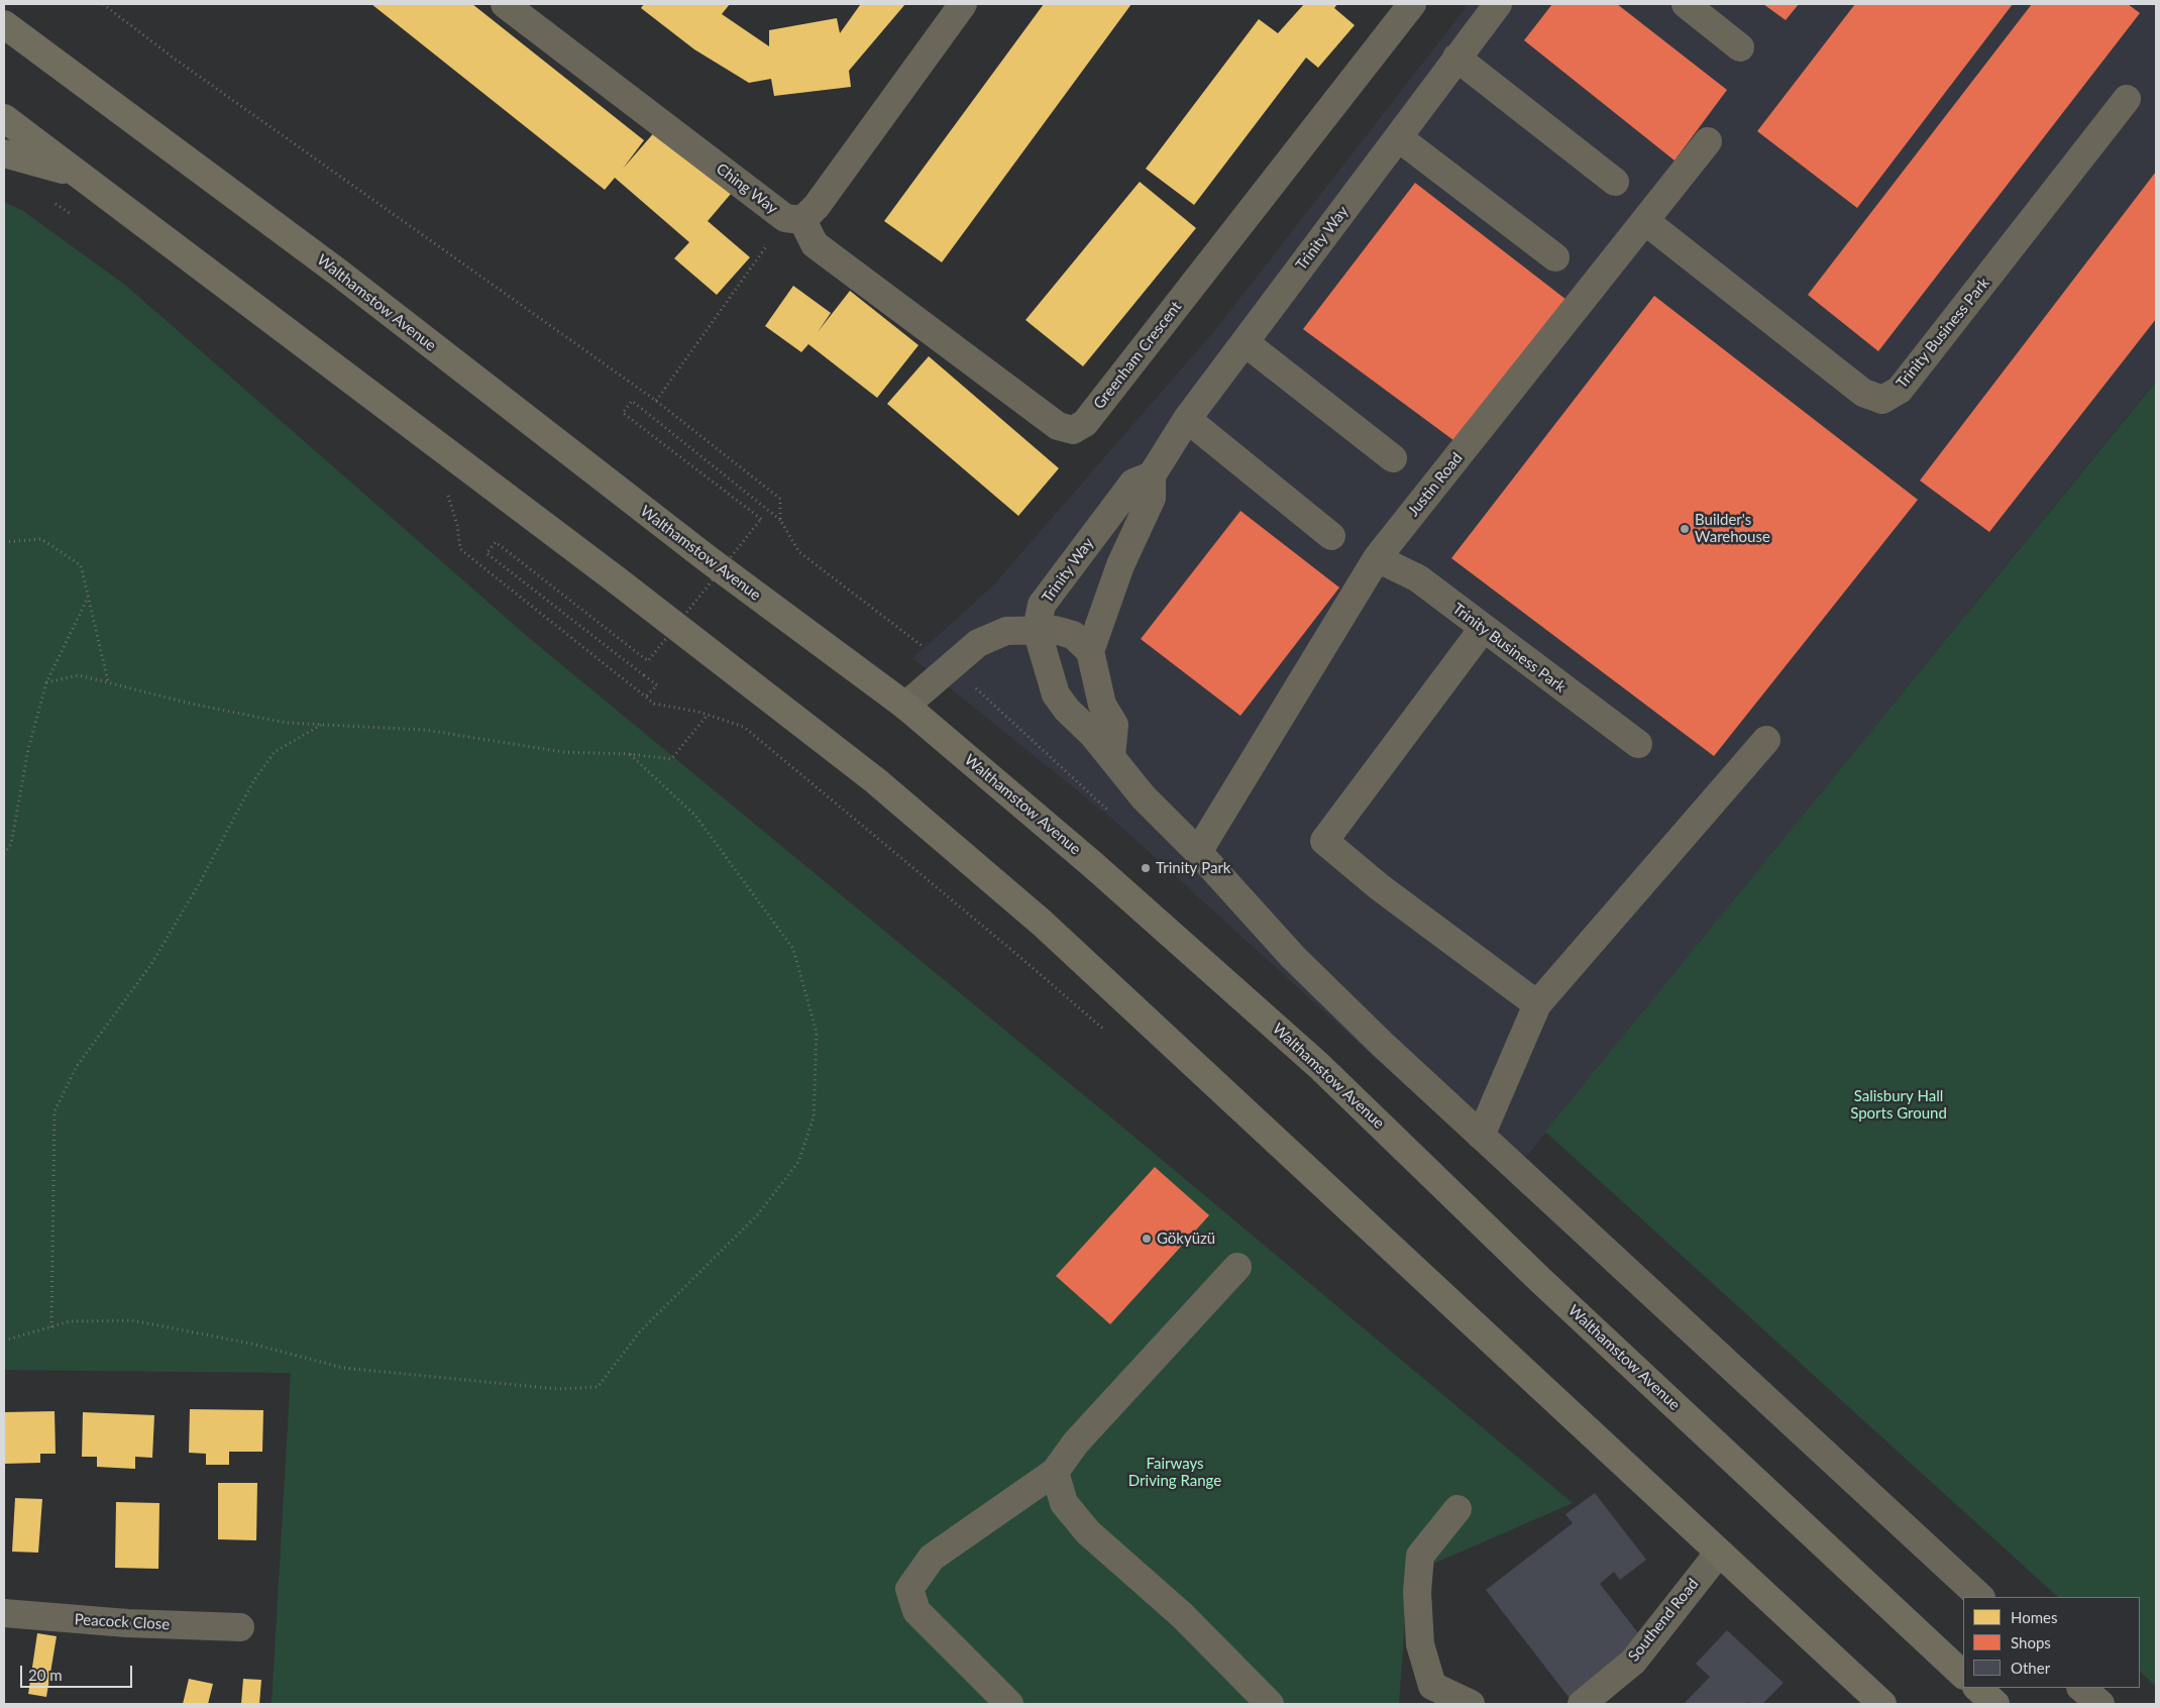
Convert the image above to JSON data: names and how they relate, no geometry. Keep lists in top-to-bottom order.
{
  "streets": {
    "highway": ["Walthamstow Avenue"],
    "street": [
      "Ching Way",
      "Trinity Way",
      "Trinity Business Park",
      "Greenham Crescent",
      "Justin Road",
      "Southend Road",
      "Peacock Close"
    ]
  },
  "crossings": [
    ["Ching Way", "Greenham Crescent"],
    ["Trinity Way", "Justin Road"],
    ["Trinity Business Park", "Justin Road"]
  ],
  "parks": ["Salisbury Hall Sports Ground", "Fairways Driving Range"],
  "places": ["Builder's Warehouse", "Trinity Park", "Gökyüzü"],
  "legend": ["Homes", "Shops", "Other"],
  "scale_bar": "20 m"
}
